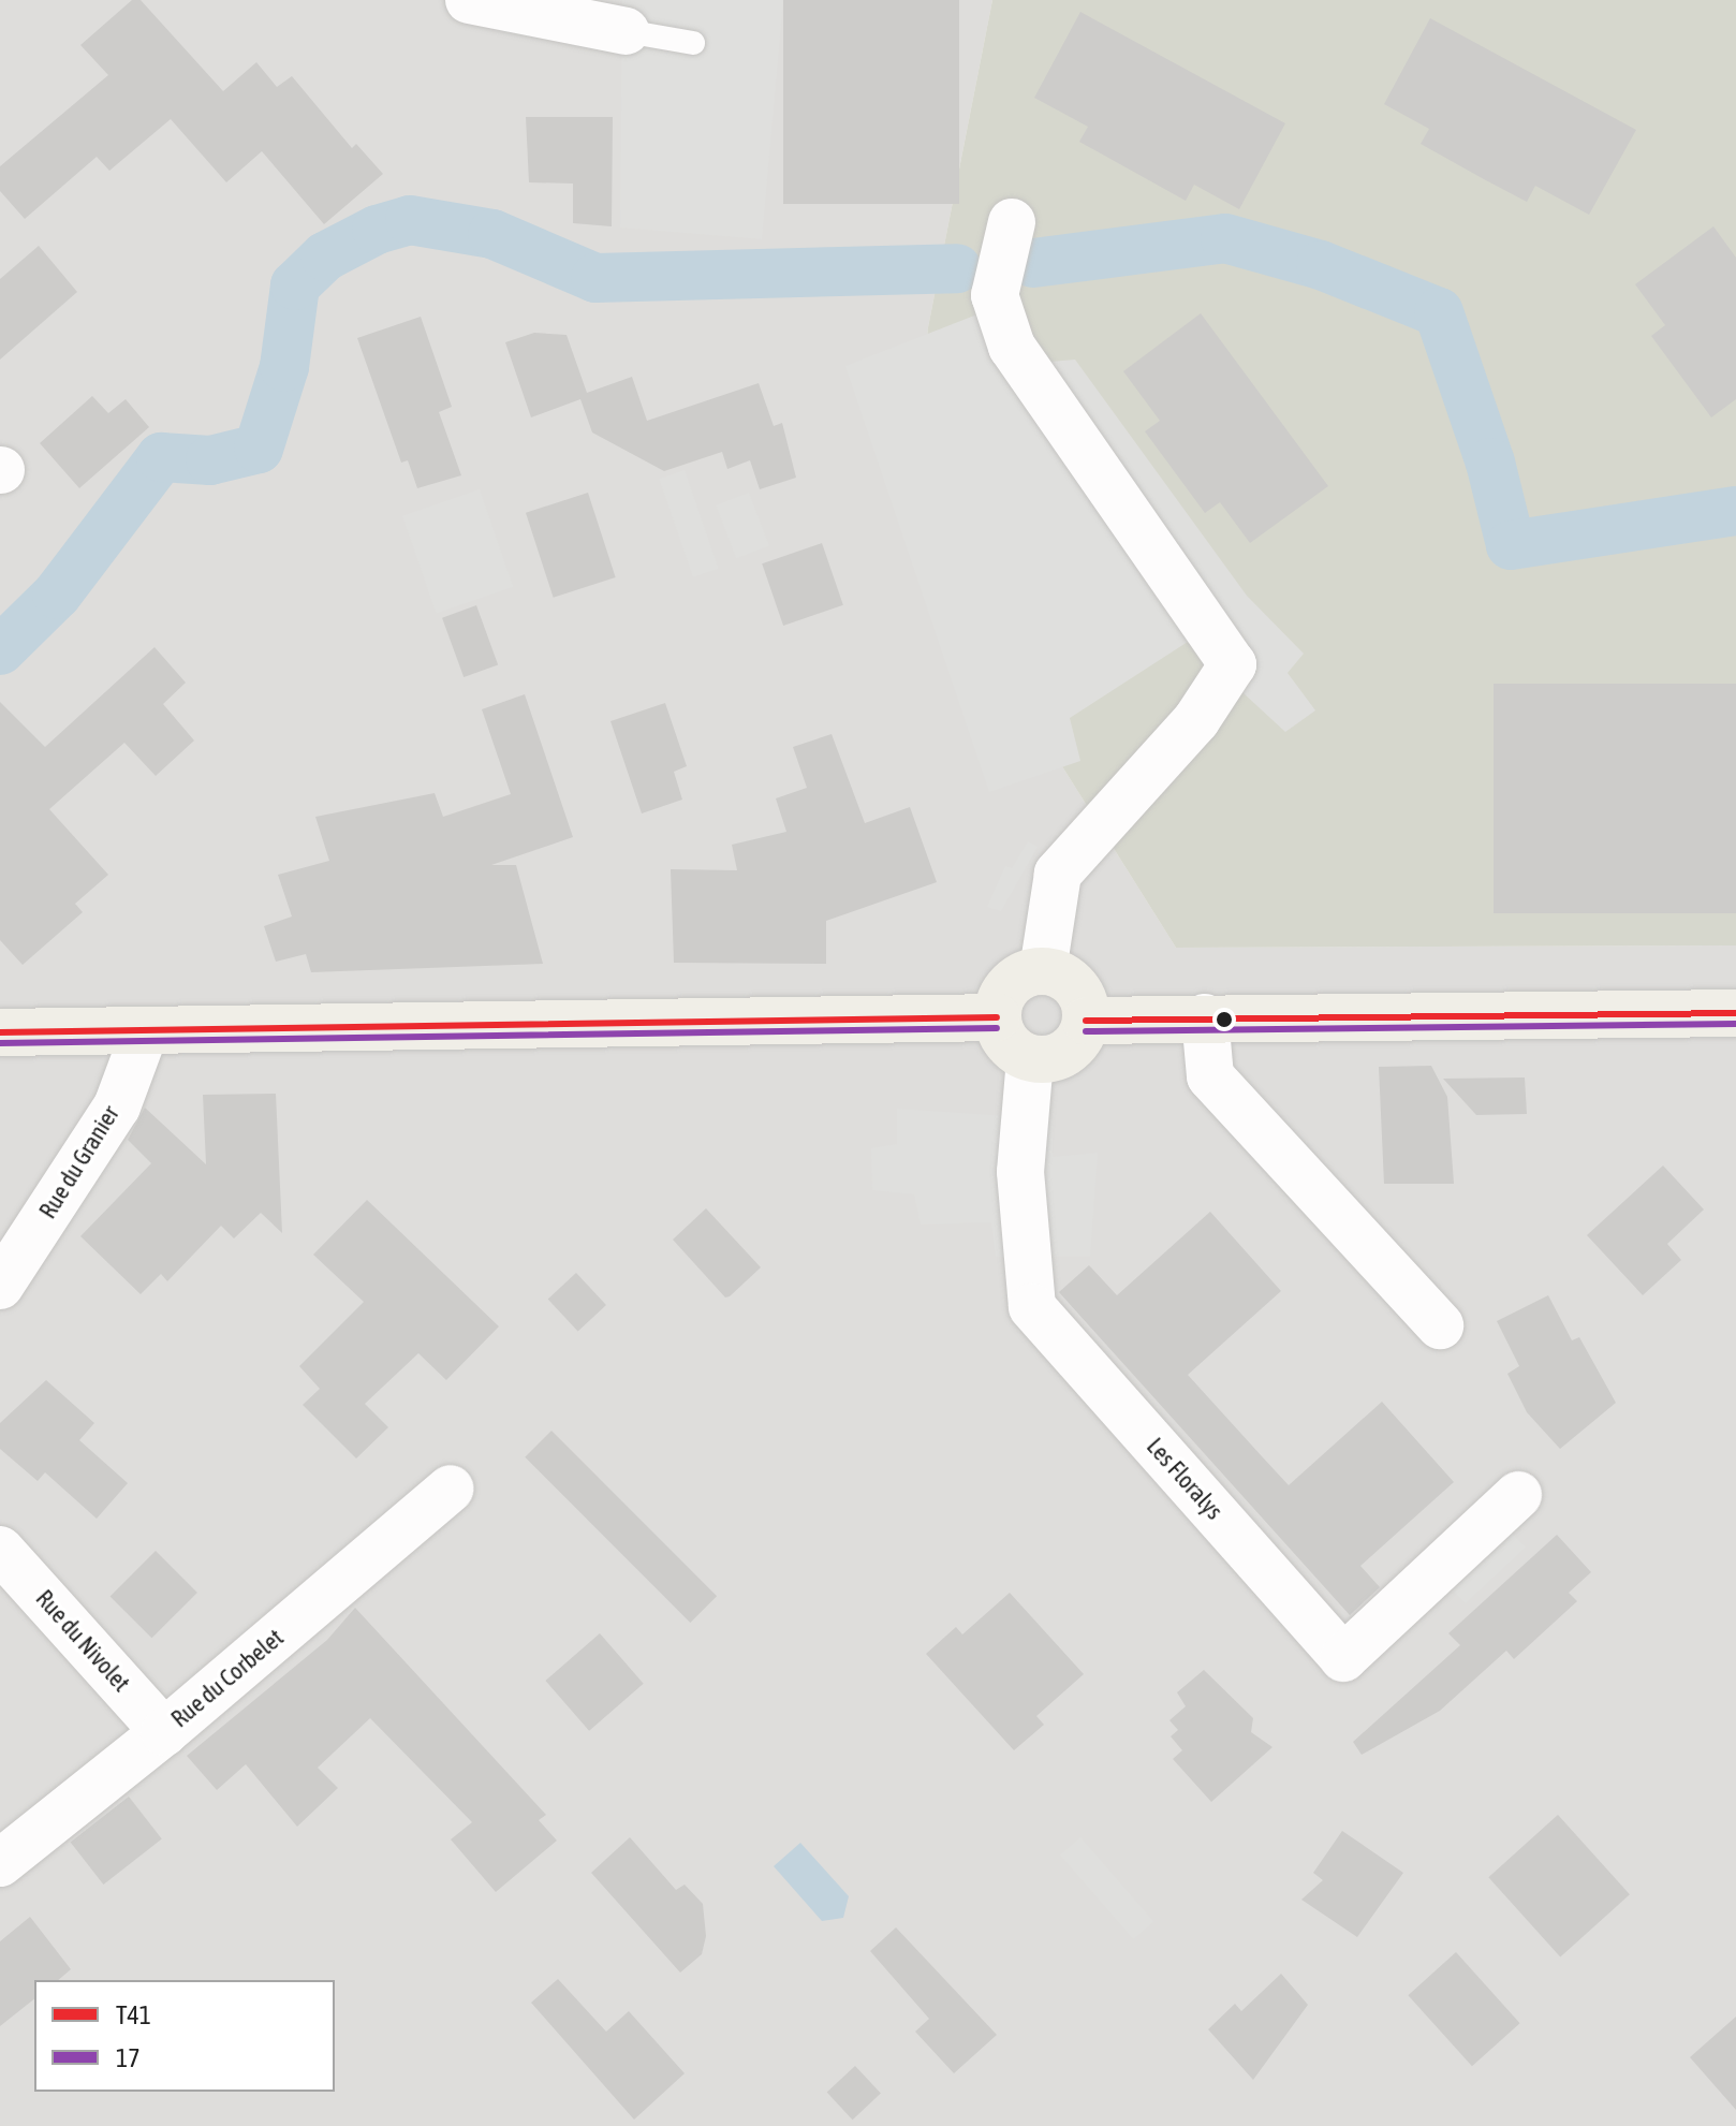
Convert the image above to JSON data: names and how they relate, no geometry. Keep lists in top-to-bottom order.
{
  "streets": {
    "street": [
      "Rue du Granier",
      "Les Floralys",
      "Rue du Nivolet",
      "Rue du Corbelet"
    ]
  },
  "crossings": [
    ["Rue du Nivolet", "Rue du Corbelet"]
  ],
  "lines": ["transit line T41", "transit line 17"],
  "legend": ["T41", "17"]
}
